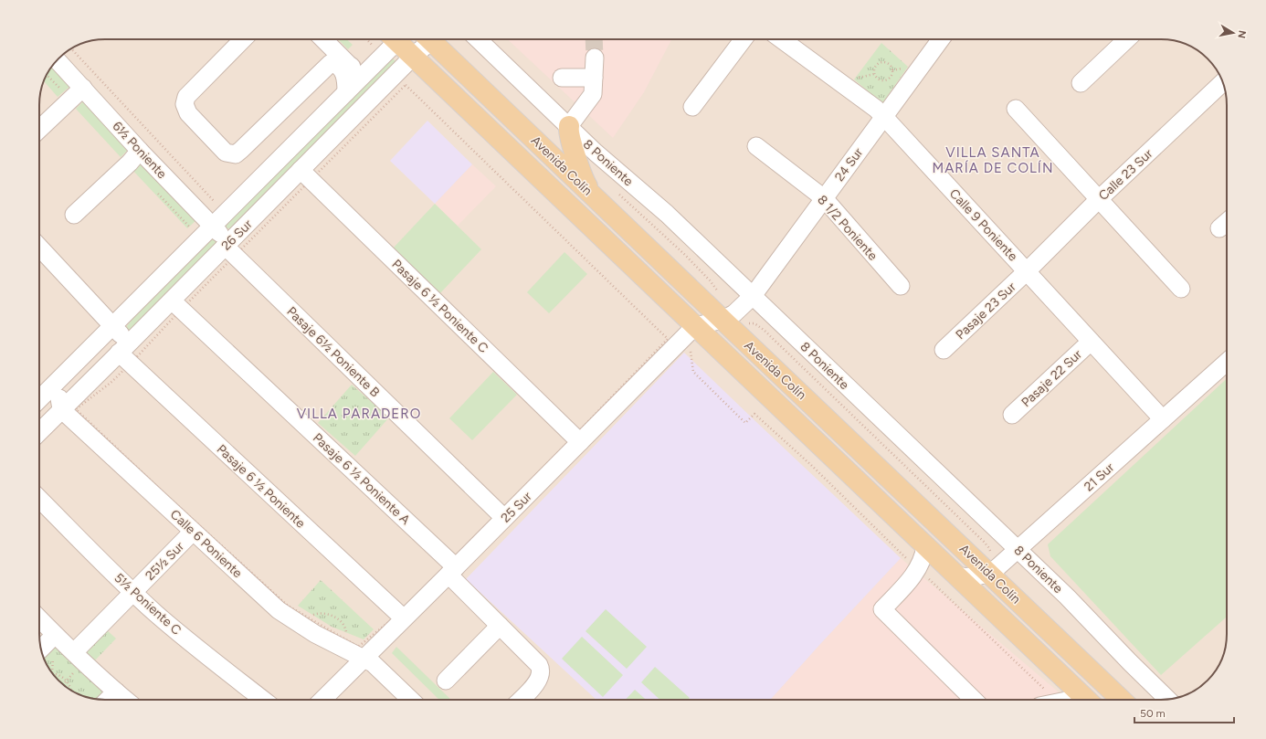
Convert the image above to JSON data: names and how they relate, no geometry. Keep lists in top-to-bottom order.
{
  "streets": {
    "main road": ["Avenida Colín"],
    "street": [
      "6½ Poniente",
      "8 Poniente",
      "24 Sur",
      "Calle 23 Sur",
      "Calle 9 Poniente",
      "8 1/2 Poniente",
      "26 Sur",
      "Pasaje 6 ½ Poniente C",
      "Pasaje 23 Sur",
      "Pasaje 6½ Poniente B",
      "Pasaje 22 Sur",
      "21 Sur",
      "Pasaje 6 ½ Poniente A",
      "Pasaje 6 ½ Poniente",
      "25 Sur",
      "Calle 6 Poniente",
      "25½ Sur",
      "5½ Poniente C"
    ]
  },
  "crossings": [
    ["6½ Poniente", "26 Sur"],
    ["6½ Poniente", "Pasaje 6½ Poniente B"],
    ["8 Poniente", "24 Sur"],
    ["8 Poniente", "21 Sur"],
    ["24 Sur", "Avenida Colín"],
    ["24 Sur", "Calle 9 Poniente"],
    ["24 Sur", "8 1/2 Poniente"],
    ["Avenida Colín", "26 Sur"],
    ["Avenida Colín", "21 Sur"],
    ["Avenida Colín", "25 Sur"],
    ["Calle 23 Sur", "Calle 9 Poniente"],
    ["Calle 23 Sur", "Pasaje 23 Sur"],
    ["Calle 9 Poniente", "Pasaje 23 Sur"],
    ["Calle 9 Poniente", "Pasaje 22 Sur"],
    ["Calle 9 Poniente", "21 Sur"],
    ["26 Sur", "Pasaje 6 ½ Poniente C"],
    ["26 Sur", "Pasaje 6½ Poniente B"],
    ["26 Sur", "Pasaje 6 ½ Poniente A"],
    ["26 Sur", "Pasaje 6 ½ Poniente"],
    ["26 Sur", "Calle 6 Poniente"],
    ["Pasaje 6 ½ Poniente C", "25 Sur"],
    ["Pasaje 6½ Poniente B", "25 Sur"],
    ["Pasaje 6 ½ Poniente A", "25 Sur"],
    ["Pasaje 6 ½ Poniente", "25 Sur"],
    ["25 Sur", "Calle 6 Poniente"],
    ["Calle 6 Poniente", "25½ Sur"],
    ["25½ Sur", "5½ Poniente C"]
  ],
  "districts": ["VILLA SANTA MARÍA DE COLÍN", "VILLA PARADERO"],
  "scale_bar": "50 m",
  "north": "right"
}
